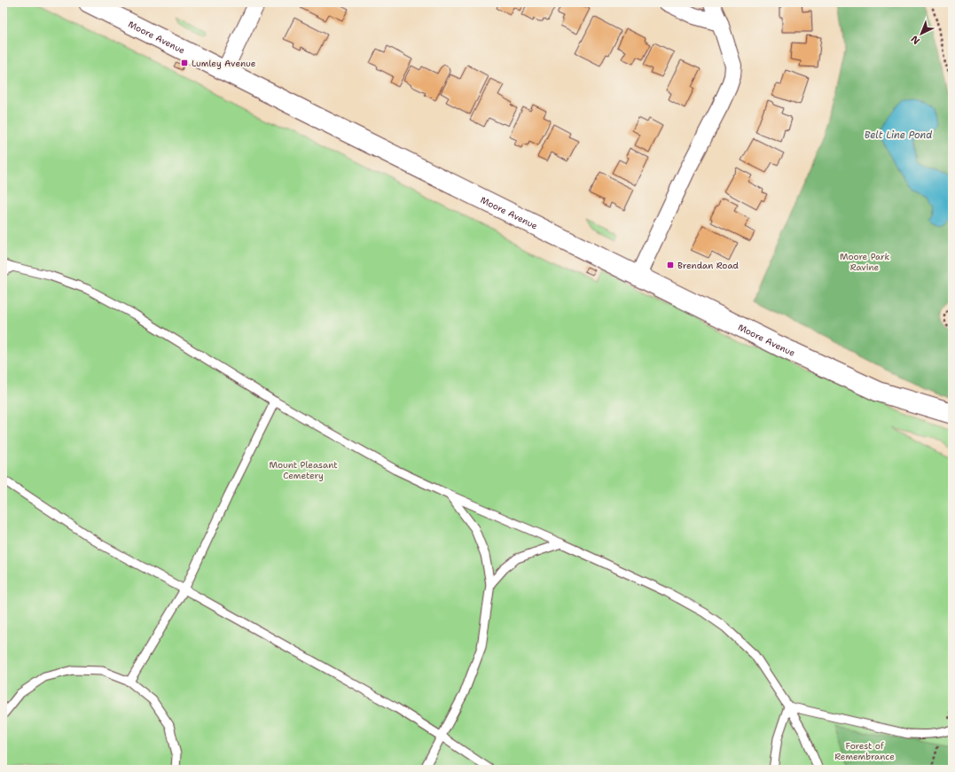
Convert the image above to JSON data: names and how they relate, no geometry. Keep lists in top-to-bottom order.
{
  "streets": {
    "street": ["Moore Avenue"]
  },
  "water": ["Belt Line Pond"],
  "parks": ["Moore Park Ravine", "Mount Pleasant Cemetery", "Forest of Remembrance"],
  "places": {
    "transit": ["Lumley Avenue", "Brendan Road"]
  },
  "north": "bottom left"
}
